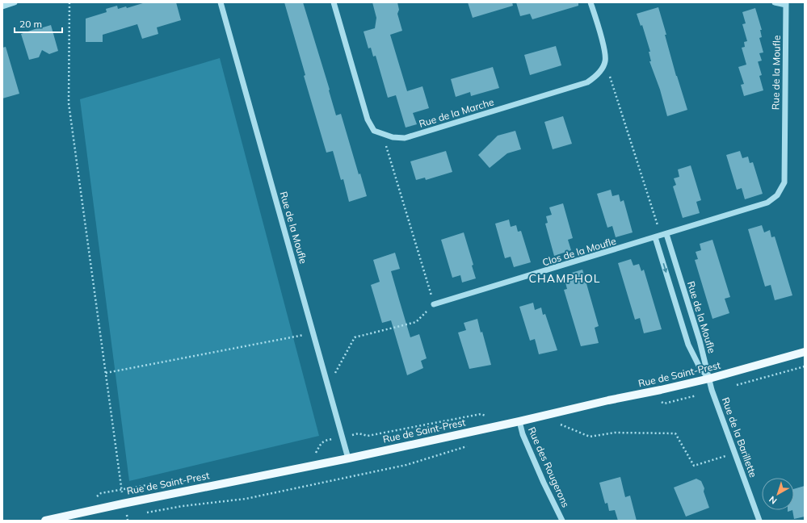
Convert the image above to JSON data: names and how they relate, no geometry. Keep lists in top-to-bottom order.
{
  "streets": {
    "main road": ["Rue de Saint-Prest"],
    "street": [
      "Rue de la Moufle",
      "Rue de la Marche",
      "Clos de la Moufle",
      "Rue de la Barillette",
      "Rue des Rougerons"
    ]
  },
  "crossings": [
    ["Rue de la Moufle", "Clos de la Moufle"],
    ["Rue de la Moufle", "Rue de Saint-Prest"],
    ["Rue de la Moufle", "Rue de la Barillette"],
    ["Rue de Saint-Prest", "Rue de la Barillette"],
    ["Rue de Saint-Prest", "Rue des Rougerons"]
  ],
  "districts": ["CHAMPHOL"],
  "scale_bar": "20 m",
  "north": "bottom left"
}
